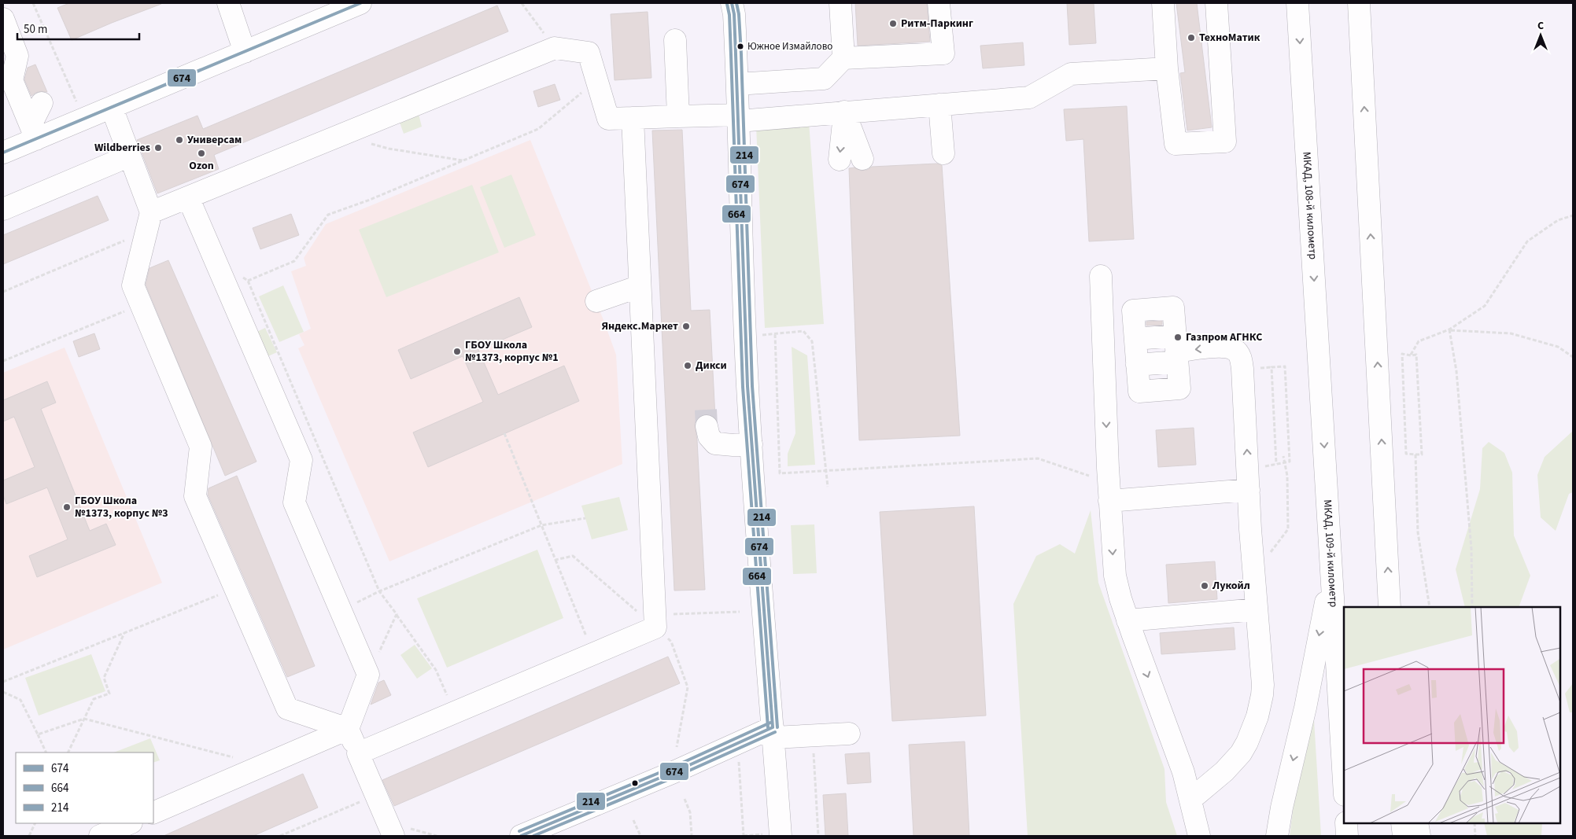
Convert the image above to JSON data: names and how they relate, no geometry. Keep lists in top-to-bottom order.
{
  "streets": {
    "main road": ["МКАД, 108-й километр", "МКАД, 109-й километр"]
  },
  "crossings": [
    ["МКАД, 108-й километр", "МКАД, 109-й километр"]
  ],
  "places": [
    "Ритм-Паркинг",
    "ТехноМатик",
    "Южное Измайлово",
    "Универсам",
    "Wildberries",
    "Ozon",
    "Яндекс.Маркет",
    "Газпром АГНКС",
    "ГБОУ Школа №1373, корпус №1",
    "Дикси",
    "ГБОУ Школа №1373, корпус №3",
    "Лукойл"
  ],
  "lines": ["transit line 674", "transit line 214", "transit line 664"],
  "legend": ["674", "664", "214"],
  "scale_bar": "50 m",
  "north": "top"
}
